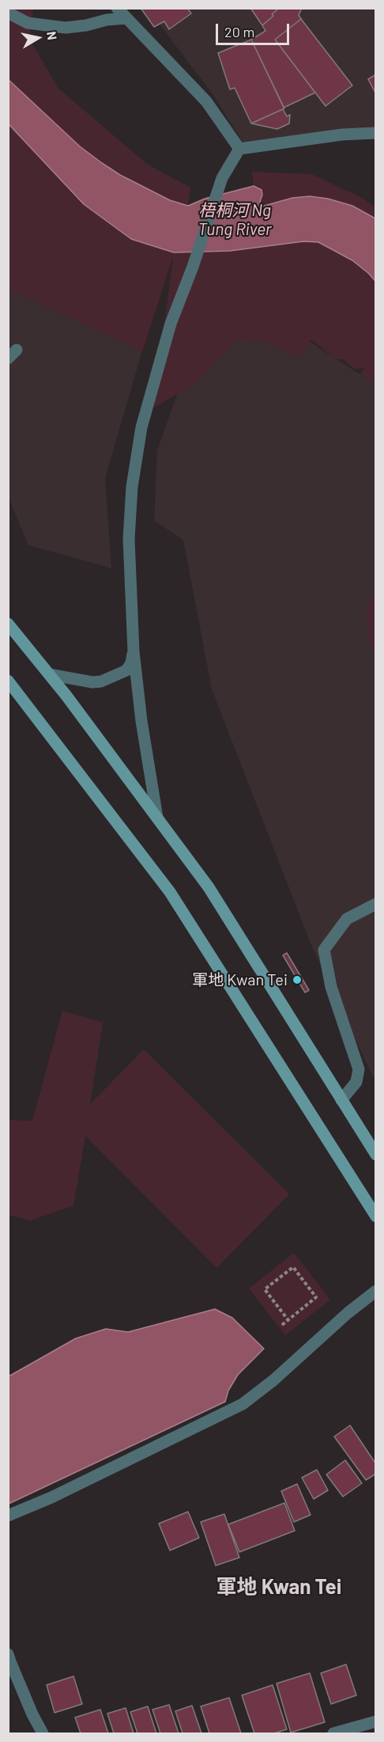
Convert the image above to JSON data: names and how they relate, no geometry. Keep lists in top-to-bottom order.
{
  "districts": ["軍地 Kwan Tei"],
  "water": ["梧桐河 Ng Tung River"],
  "places": ["軍地 Kwan Tei"],
  "scale_bar": "20 m",
  "north": "right"
}
